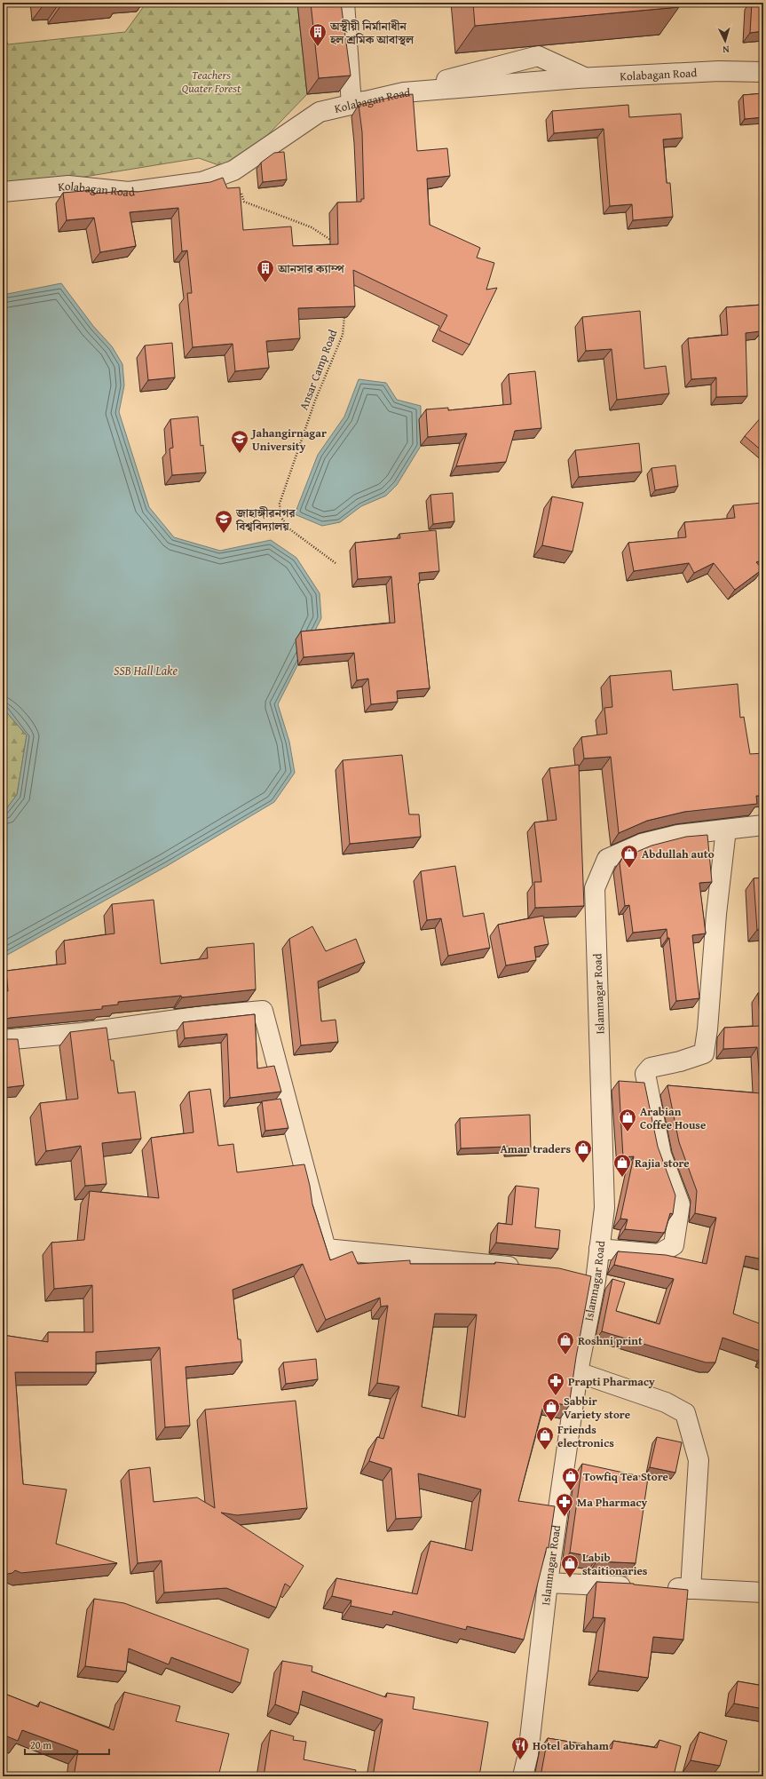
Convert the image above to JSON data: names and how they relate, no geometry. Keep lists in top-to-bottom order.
{
  "streets": {
    "street": ["Kolabagan Road", "Islamnagar Road"],
    "path": ["Ansar Camp Road"]
  },
  "water": ["SSB Hall Lake"],
  "parks": ["Teachers Quater Forest"],
  "places": {
    "building": ["অস্থীয়ী নির্মানাধীন হল শ্রমিক আবাস্থল", "আনসার ক্যাম্প"],
    "school or university": ["Jahangirnagar University", "জাহাঙ্গীরনগর বিশ্ববিদ্যালয়"],
    "shop": [
      "Abdullah auto",
      "Arabian Coffee House",
      "Aman traders",
      "Rajia store",
      "Roshni print",
      "Sabbir Variety store",
      "Friends electronics",
      "Towfiq Tea Store",
      "Labib staitionaries"
    ],
    "pharmacy": ["Prapti Pharmacy", "Ma Pharmacy"],
    "restaurant": ["Hotel abraham"]
  },
  "scale_bar": "20 m",
  "north": "bottom"
}
